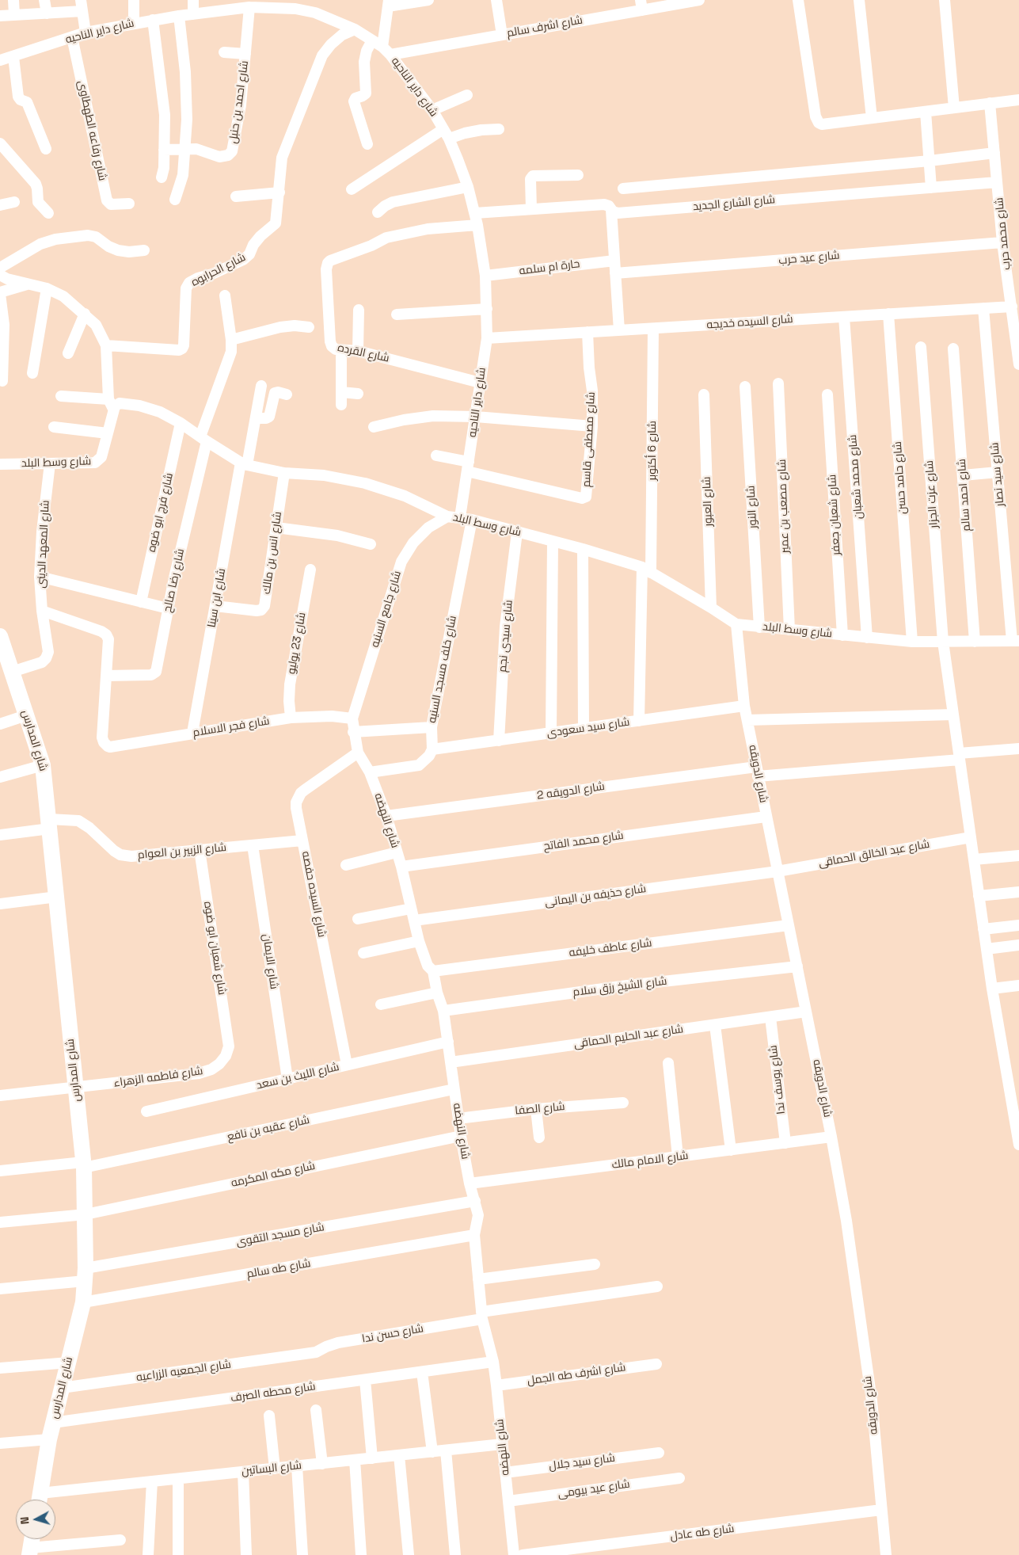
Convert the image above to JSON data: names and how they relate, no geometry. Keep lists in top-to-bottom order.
{
  "streets": {
    "street": [
      "شارع اشرف سالم",
      "شارع داير الناحيه",
      "شارع احمد بن حنبل",
      "شارع رفاعه الطهطاوى",
      "شارع الشارع الجديد",
      "شارع محمد حرب",
      "شارع عيد حرب",
      "حارة ام سلمه",
      "شارع الحرابوه",
      "شارع السيده خديجه",
      "شارع القرده",
      "شارع مصطفى قاسم",
      "شارع 6 أكتوبر",
      "شارع وسط البلد",
      "شارع سيد نصار",
      "شارع محمد شعبان",
      "شارع حامد حسن",
      "شارع عزت الجزار",
      "شارع احمد سالم",
      "شارع العبور",
      "شارع مصعب بن عمير",
      "شارع النور",
      "شارع فرج ابو ضوه",
      "شارع شعبان جعفر",
      "شارع المعهد الدينى",
      "شارع انس بن مالك",
      "شارع رضا صالح",
      "شارع ابن سينا",
      "شارع جامع السنيه",
      "شارع سيدى نجم",
      "شارع 23 يوليو",
      "شارع خلف مسجد السنيه",
      "شارع فجر الاسلام",
      "شارع سيد سعودى",
      "شارع المدارس",
      "شارع الدويقه",
      "شارع الدويقه 2",
      "شارع النهضه",
      "شارع محمد الفاتح",
      "شارع الزبير بن العوام",
      "شارع عبد الخالق الحماقى",
      "شارع السيده حفصه",
      "شارع حذيفه بن اليمانى",
      "شارع شعبان ابو ضوه",
      "شارع عاطف خليفه",
      "شارع الايمان",
      "شارع الشيخ رزق سلام",
      "شارع عبد الحليم الحماقى",
      "شارع الليث بن سعد",
      "شارع فاطمه الزهراء",
      "شارع يوسف ندا",
      "شارع الصفا",
      "شارع عقبه بن نافع",
      "شارع الامام مالك",
      "شارع مكه المكرمه",
      "شارع مسجد التقوى",
      "شارع طه سالم",
      "شارع حسن ندا",
      "شارع الجمعيه الزراعيه",
      "شارع اشرف طه الجمل",
      "شارع محطه الصرف",
      "شارع سيد جلال",
      "شارع البساتين",
      "شارع عيد بيومى",
      "شارع طه عادل"
    ]
  },
  "crossings": [
    ["شارع اشرف سالم", "شارع داير الناحيه"],
    ["شارع داير الناحيه", "شارع احمد بن حنبل"],
    ["شارع داير الناحيه", "شارع رفاعه الطهطاوى"],
    ["شارع داير الناحيه", "شارع الشارع الجديد"],
    ["شارع داير الناحيه", "حارة ام سلمه"],
    ["شارع داير الناحيه", "شارع الحرابوه"],
    ["شارع داير الناحيه", "شارع السيده خديجه"],
    ["شارع داير الناحيه", "شارع القرده"],
    ["شارع داير الناحيه", "شارع مصطفى قاسم"],
    ["شارع داير الناحيه", "شارع وسط البلد"],
    ["شارع الشارع الجديد", "شارع محمد حرب"],
    ["شارع محمد حرب", "شارع عيد حرب"],
    ["شارع محمد حرب", "شارع السيده خديجه"],
    ["شارع السيده خديجه", "شارع مصطفى قاسم"],
    ["شارع السيده خديجه", "شارع 6 أكتوبر"],
    ["شارع السيده خديجه", "شارع سيد نصار"],
    ["شارع السيده خديجه", "شارع محمد شعبان"],
    ["شارع السيده خديجه", "شارع حامد حسن"],
    ["شارع 6 أكتوبر", "شارع وسط البلد"],
    ["شارع 6 أكتوبر", "شارع سيد سعودى"],
    ["شارع وسط البلد", "شارع سيد نصار"],
    ["شارع وسط البلد", "شارع محمد شعبان"],
    ["شارع وسط البلد", "شارع حامد حسن"],
    ["شارع وسط البلد", "شارع عزت الجزار"],
    ["شارع وسط البلد", "شارع احمد سالم"],
    ["شارع وسط البلد", "شارع العبور"],
    ["شارع وسط البلد", "شارع مصعب بن عمير"],
    ["شارع وسط البلد", "شارع النور"],
    ["شارع وسط البلد", "شارع فرج ابو ضوه"],
    ["شارع وسط البلد", "شارع شعبان جعفر"],
    ["شارع وسط البلد", "شارع المعهد الدينى"],
    ["شارع وسط البلد", "شارع انس بن مالك"],
    ["شارع وسط البلد", "شارع رضا صالح"],
    ["شارع وسط البلد", "شارع ابن سينا"],
    ["شارع وسط البلد", "شارع جامع السنيه"],
    ["شارع وسط البلد", "شارع سيدى نجم"],
    ["شارع وسط البلد", "شارع خلف مسجد السنيه"],
    ["شارع وسط البلد", "شارع الدويقه"],
    ["شارع عزت الجزار", "شارع الدويقه 2"],
    ["شارع عزت الجزار", "شارع عبد الخالق الحماقى"],
    ["شارع المعهد الدينى", "شارع المدارس"],
    ["شارع انس بن مالك", "شارع ابن سينا"],
    ["شارع رضا صالح", "شارع فجر الاسلام"],
    ["شارع ابن سينا", "شارع فجر الاسلام"],
    ["شارع جامع السنيه", "شارع فجر الاسلام"],
    ["شارع جامع السنيه", "شارع النهضه"],
    ["شارع سيدى نجم", "شارع سيد سعودى"],
    ["شارع 23 يوليو", "شارع فجر الاسلام"],
    ["شارع خلف مسجد السنيه", "شارع سيد سعودى"],
    ["شارع فجر الاسلام", "شارع النهضه"],
    ["شارع سيد سعودى", "شارع الدويقه"],
    ["شارع المدارس", "شارع الزبير بن العوام"],
    ["شارع المدارس", "شارع فاطمه الزهراء"],
    ["شارع المدارس", "شارع عقبه بن نافع"],
    ["شارع المدارس", "شارع مكه المكرمه"],
    ["شارع المدارس", "شارع مسجد التقوى"],
    ["شارع المدارس", "شارع طه سالم"],
    ["شارع المدارس", "شارع الجمعيه الزراعيه"],
    ["شارع المدارس", "شارع محطه الصرف"],
    ["شارع الدويقه", "شارع الدويقه 2"],
    ["شارع الدويقه", "شارع محمد الفاتح"],
    ["شارع الدويقه", "شارع عبد الخالق الحماقى"],
    ["شارع الدويقه", "شارع حذيفه بن اليمانى"],
    ["شارع الدويقه", "شارع عاطف خليفه"],
    ["شارع الدويقه", "شارع الشيخ رزق سلام"],
    ["شارع الدويقه", "شارع عبد الحليم الحماقى"],
    ["شارع الدويقه", "شارع الامام مالك"],
    ["شارع الدويقه", "شارع طه عادل"],
    ["شارع الدويقه 2", "شارع النهضه"],
    ["شارع النهضه", "شارع محمد الفاتح"],
    ["شارع النهضه", "شارع السيده حفصه"],
    ["شارع النهضه", "شارع حذيفه بن اليمانى"],
    ["شارع النهضه", "شارع عاطف خليفه"],
    ["شارع النهضه", "شارع الشيخ رزق سلام"],
    ["شارع النهضه", "شارع عبد الحليم الحماقى"],
    ["شارع النهضه", "شارع الليث بن سعد"],
    ["شارع النهضه", "شارع الصفا"],
    ["شارع النهضه", "شارع عقبه بن نافع"],
    ["شارع النهضه", "شارع الامام مالك"],
    ["شارع النهضه", "شارع مكه المكرمه"],
    ["شارع النهضه", "شارع مسجد التقوى"],
    ["شارع النهضه", "شارع طه سالم"],
    ["شارع النهضه", "شارع حسن ندا"],
    ["شارع النهضه", "شارع اشرف طه الجمل"],
    ["شارع النهضه", "شارع محطه الصرف"],
    ["شارع النهضه", "شارع سيد جلال"],
    ["شارع النهضه", "شارع البساتين"],
    ["شارع النهضه", "شارع عيد بيومى"],
    ["شارع الزبير بن العوام", "شارع السيده حفصه"],
    ["شارع الزبير بن العوام", "شارع شعبان ابو ضوه"],
    ["شارع الزبير بن العوام", "شارع الايمان"],
    ["شارع عبد الخالق الحماقى", "شارع حذيفه بن اليمانى"],
    ["شارع السيده حفصه", "شارع الليث بن سعد"],
    ["شارع شعبان ابو ضوه", "شارع فاطمه الزهراء"],
    ["شارع الايمان", "شارع الليث بن سعد"],
    ["شارع عبد الحليم الحماقى", "شارع يوسف ندا"],
    ["شارع يوسف ندا", "شارع الامام مالك"],
    ["شارع حسن ندا", "شارع الجمعيه الزراعيه"]
  ],
  "north": "left"
}
